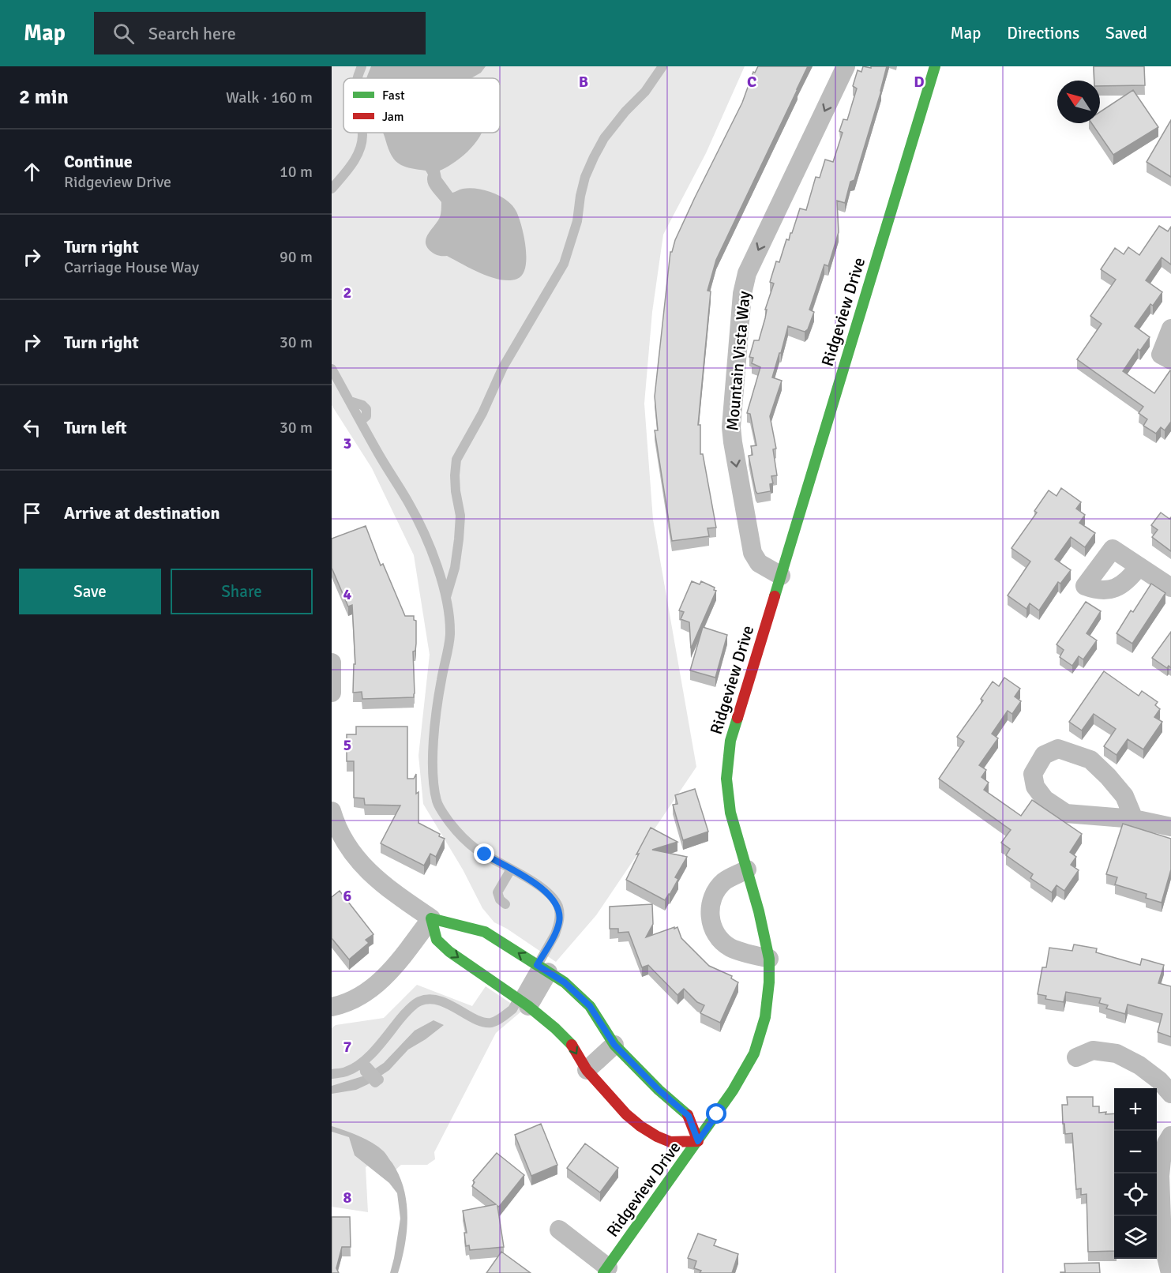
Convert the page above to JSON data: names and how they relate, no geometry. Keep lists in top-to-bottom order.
{
  "streets": {
    "street": ["Ridgeview Drive", "Mountain Vista Way"]
  },
  "crossings": [
    ["Ridgeview Drive", "Mountain Vista Way"]
  ],
  "one_way": ["Mountain Vista Way"],
  "legend": ["Fast", "Jam"],
  "north": "top left",
  "page": {
    "header": "Map",
    "search": "Search here",
    "nav": ["Map", "Directions", "Saved"],
    "heading": ["2 min", "Walk · 160 m"],
    "list": [
      ["Continue", "Ridgeview Drive", "10 m"],
      ["Turn right", "Carriage House Way", "90 m"],
      ["Turn right", "30 m"],
      ["Turn left", "30 m"],
      "Arrive at destination"
    ],
    "buttons": ["Save", "Share"],
    "map_buttons": ["+", "−"]
  },
  "grid": {
    "columns": ["B", "C", "D"],
    "rows": [
      "2",
      "3",
      "4",
      "5",
      "6",
      "7",
      "8"
    ]
  }
}
